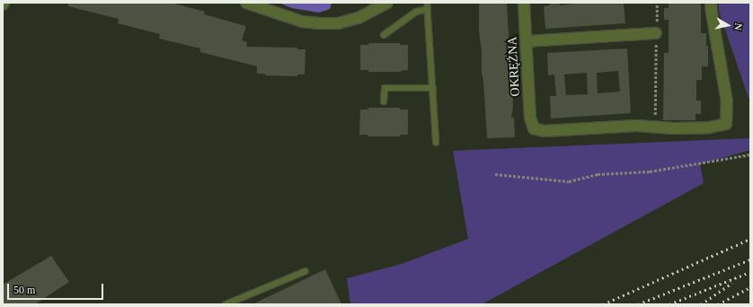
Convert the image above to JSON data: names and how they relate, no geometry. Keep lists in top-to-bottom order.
{
  "streets": {
    "street": ["OKRĘŻNA"]
  },
  "scale_bar": "50 m",
  "north": "right"
}
